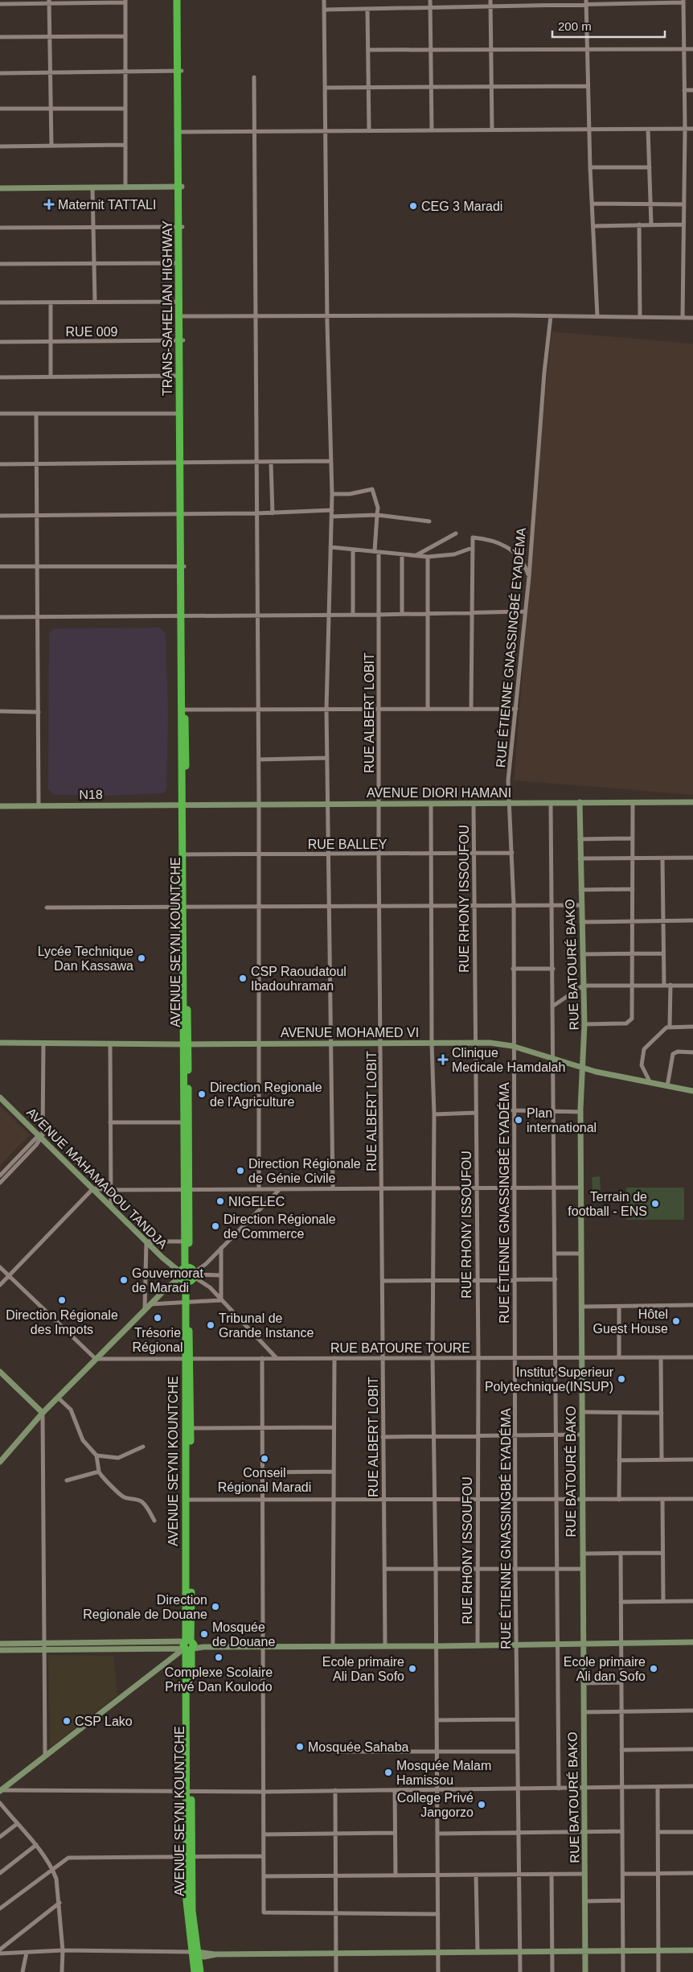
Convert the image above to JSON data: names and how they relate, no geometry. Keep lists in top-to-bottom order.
{
  "streets": {
    "highway": ["TRANS-SAHELIAN HIGHWAY", "AVENUE SEYNI KOUNTCHE"],
    "street": [
      "RUE 009",
      "RUE ÉTIENNE GNASSINGBÉ EYADÉMA",
      "RUE ALBERT LOBIT",
      "AVENUE DIORI HAMANI",
      "N18",
      "RUE BALLEY",
      "RUE RHONY ISSOUFOU",
      "RUE BATOURÉ BAKO",
      "AVENUE MOHAMED VI",
      "AVENUE MAHAMADOU TANDJA",
      "RUE BATOURE TOURE"
    ]
  },
  "crossings": [
    ["TRANS-SAHELIAN HIGHWAY", "RUE 009"],
    ["TRANS-SAHELIAN HIGHWAY", "AVENUE SEYNI KOUNTCHE"],
    ["RUE ÉTIENNE GNASSINGBÉ EYADÉMA", "AVENUE DIORI HAMANI"],
    ["RUE ÉTIENNE GNASSINGBÉ EYADÉMA", "RUE BALLEY"],
    ["RUE ÉTIENNE GNASSINGBÉ EYADÉMA", "AVENUE MOHAMED VI"],
    ["RUE ÉTIENNE GNASSINGBÉ EYADÉMA", "RUE BATOURE TOURE"],
    ["RUE ALBERT LOBIT", "AVENUE DIORI HAMANI"],
    ["RUE ALBERT LOBIT", "RUE BALLEY"],
    ["RUE ALBERT LOBIT", "AVENUE MOHAMED VI"],
    ["RUE ALBERT LOBIT", "RUE BATOURE TOURE"],
    ["AVENUE DIORI HAMANI", "N18"],
    ["AVENUE DIORI HAMANI", "RUE RHONY ISSOUFOU"],
    ["AVENUE DIORI HAMANI", "AVENUE SEYNI KOUNTCHE"],
    ["AVENUE DIORI HAMANI", "RUE BATOURÉ BAKO"],
    ["N18", "AVENUE SEYNI KOUNTCHE"],
    ["RUE BALLEY", "RUE RHONY ISSOUFOU"],
    ["RUE BALLEY", "AVENUE SEYNI KOUNTCHE"],
    ["RUE RHONY ISSOUFOU", "AVENUE MOHAMED VI"],
    ["RUE RHONY ISSOUFOU", "RUE BATOURE TOURE"],
    ["AVENUE SEYNI KOUNTCHE", "AVENUE MOHAMED VI"],
    ["AVENUE SEYNI KOUNTCHE", "AVENUE MAHAMADOU TANDJA"],
    ["AVENUE SEYNI KOUNTCHE", "RUE BATOURE TOURE"],
    ["RUE BATOURÉ BAKO", "AVENUE MOHAMED VI"],
    ["RUE BATOURÉ BAKO", "RUE BATOURE TOURE"]
  ],
  "places": {
    "health": ["Maternit TATTALI", "Clinique Medicale Hamdalah"],
    "other": [
      "CEG 3 Maradi",
      "Lycée Technique Dan Kassawa",
      "CSP Raoudatoul Ibadouhraman",
      "Direction Regionale de l'Agriculture",
      "Plan international",
      "Direction Régionale de Génie Civile",
      "NIGELEC",
      "Terrain de football - ENS",
      "Direction Régionale de Commerce",
      "Gouvernorat de Maradi",
      "Direction Régionale des Impots",
      "Trésorie Régional",
      "Hôtel Guest House",
      "Tribunal de Grande Instance",
      "Institut Superieur Polytechnique(INSUP)",
      "Conseil Régional Maradi",
      "Direction Regionale de Douane",
      "Mosquée de Douane",
      "Complexe Scolaire Privé Dan Koulodo",
      "Ecole primaire Ali Dan Sofo",
      "Ecole primaire Ali dan Sofo",
      "CSP Lako",
      "Mosquée Sahaba",
      "Mosquée Malam Hamissou",
      "College Privé Jangorzo"
    ]
  },
  "scale_bar": "200 m"
}
